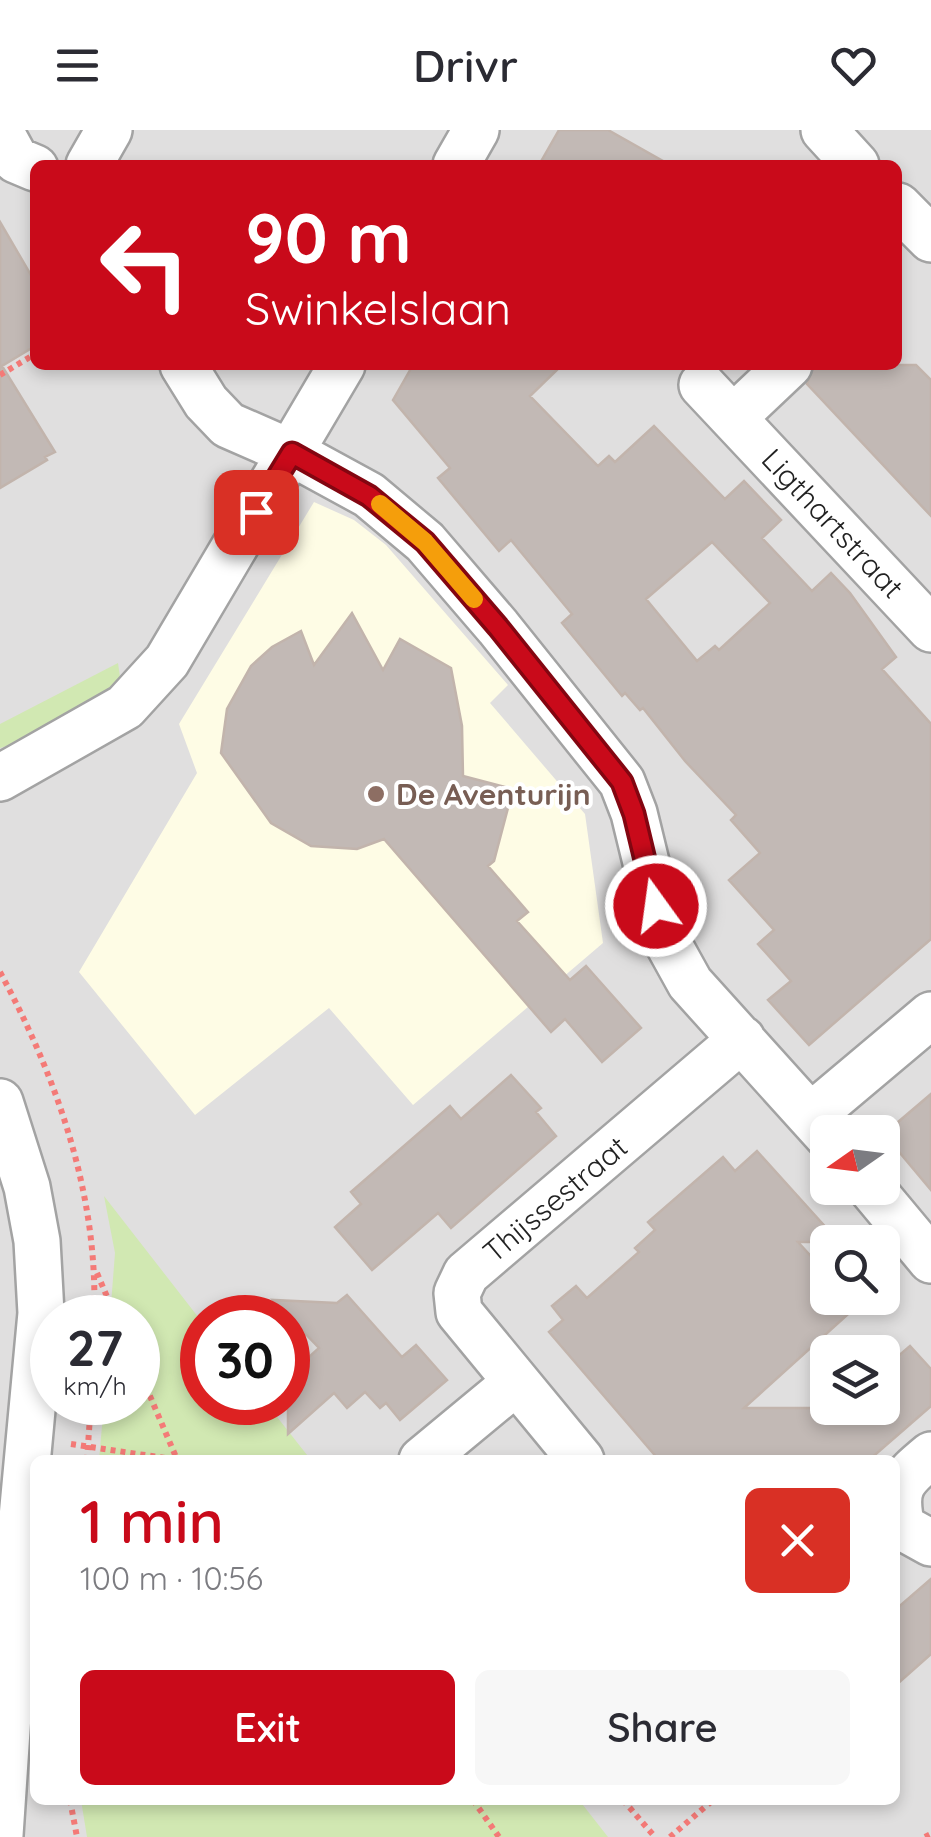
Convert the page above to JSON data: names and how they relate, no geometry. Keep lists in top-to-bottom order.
{
  "streets": {
    "street": ["Ligthartstraat", "Thijssestraat"]
  },
  "places": ["De Aventurijn"],
  "north": "left",
  "page": {
    "header": "Drivr",
    "turn": ["90 m", "Swinkelslaan"],
    "speed": "27 km/h",
    "limit": "30",
    "heading": ["1 min", "100 m · 10:56"],
    "buttons": ["Exit", "Share"]
  }
}
